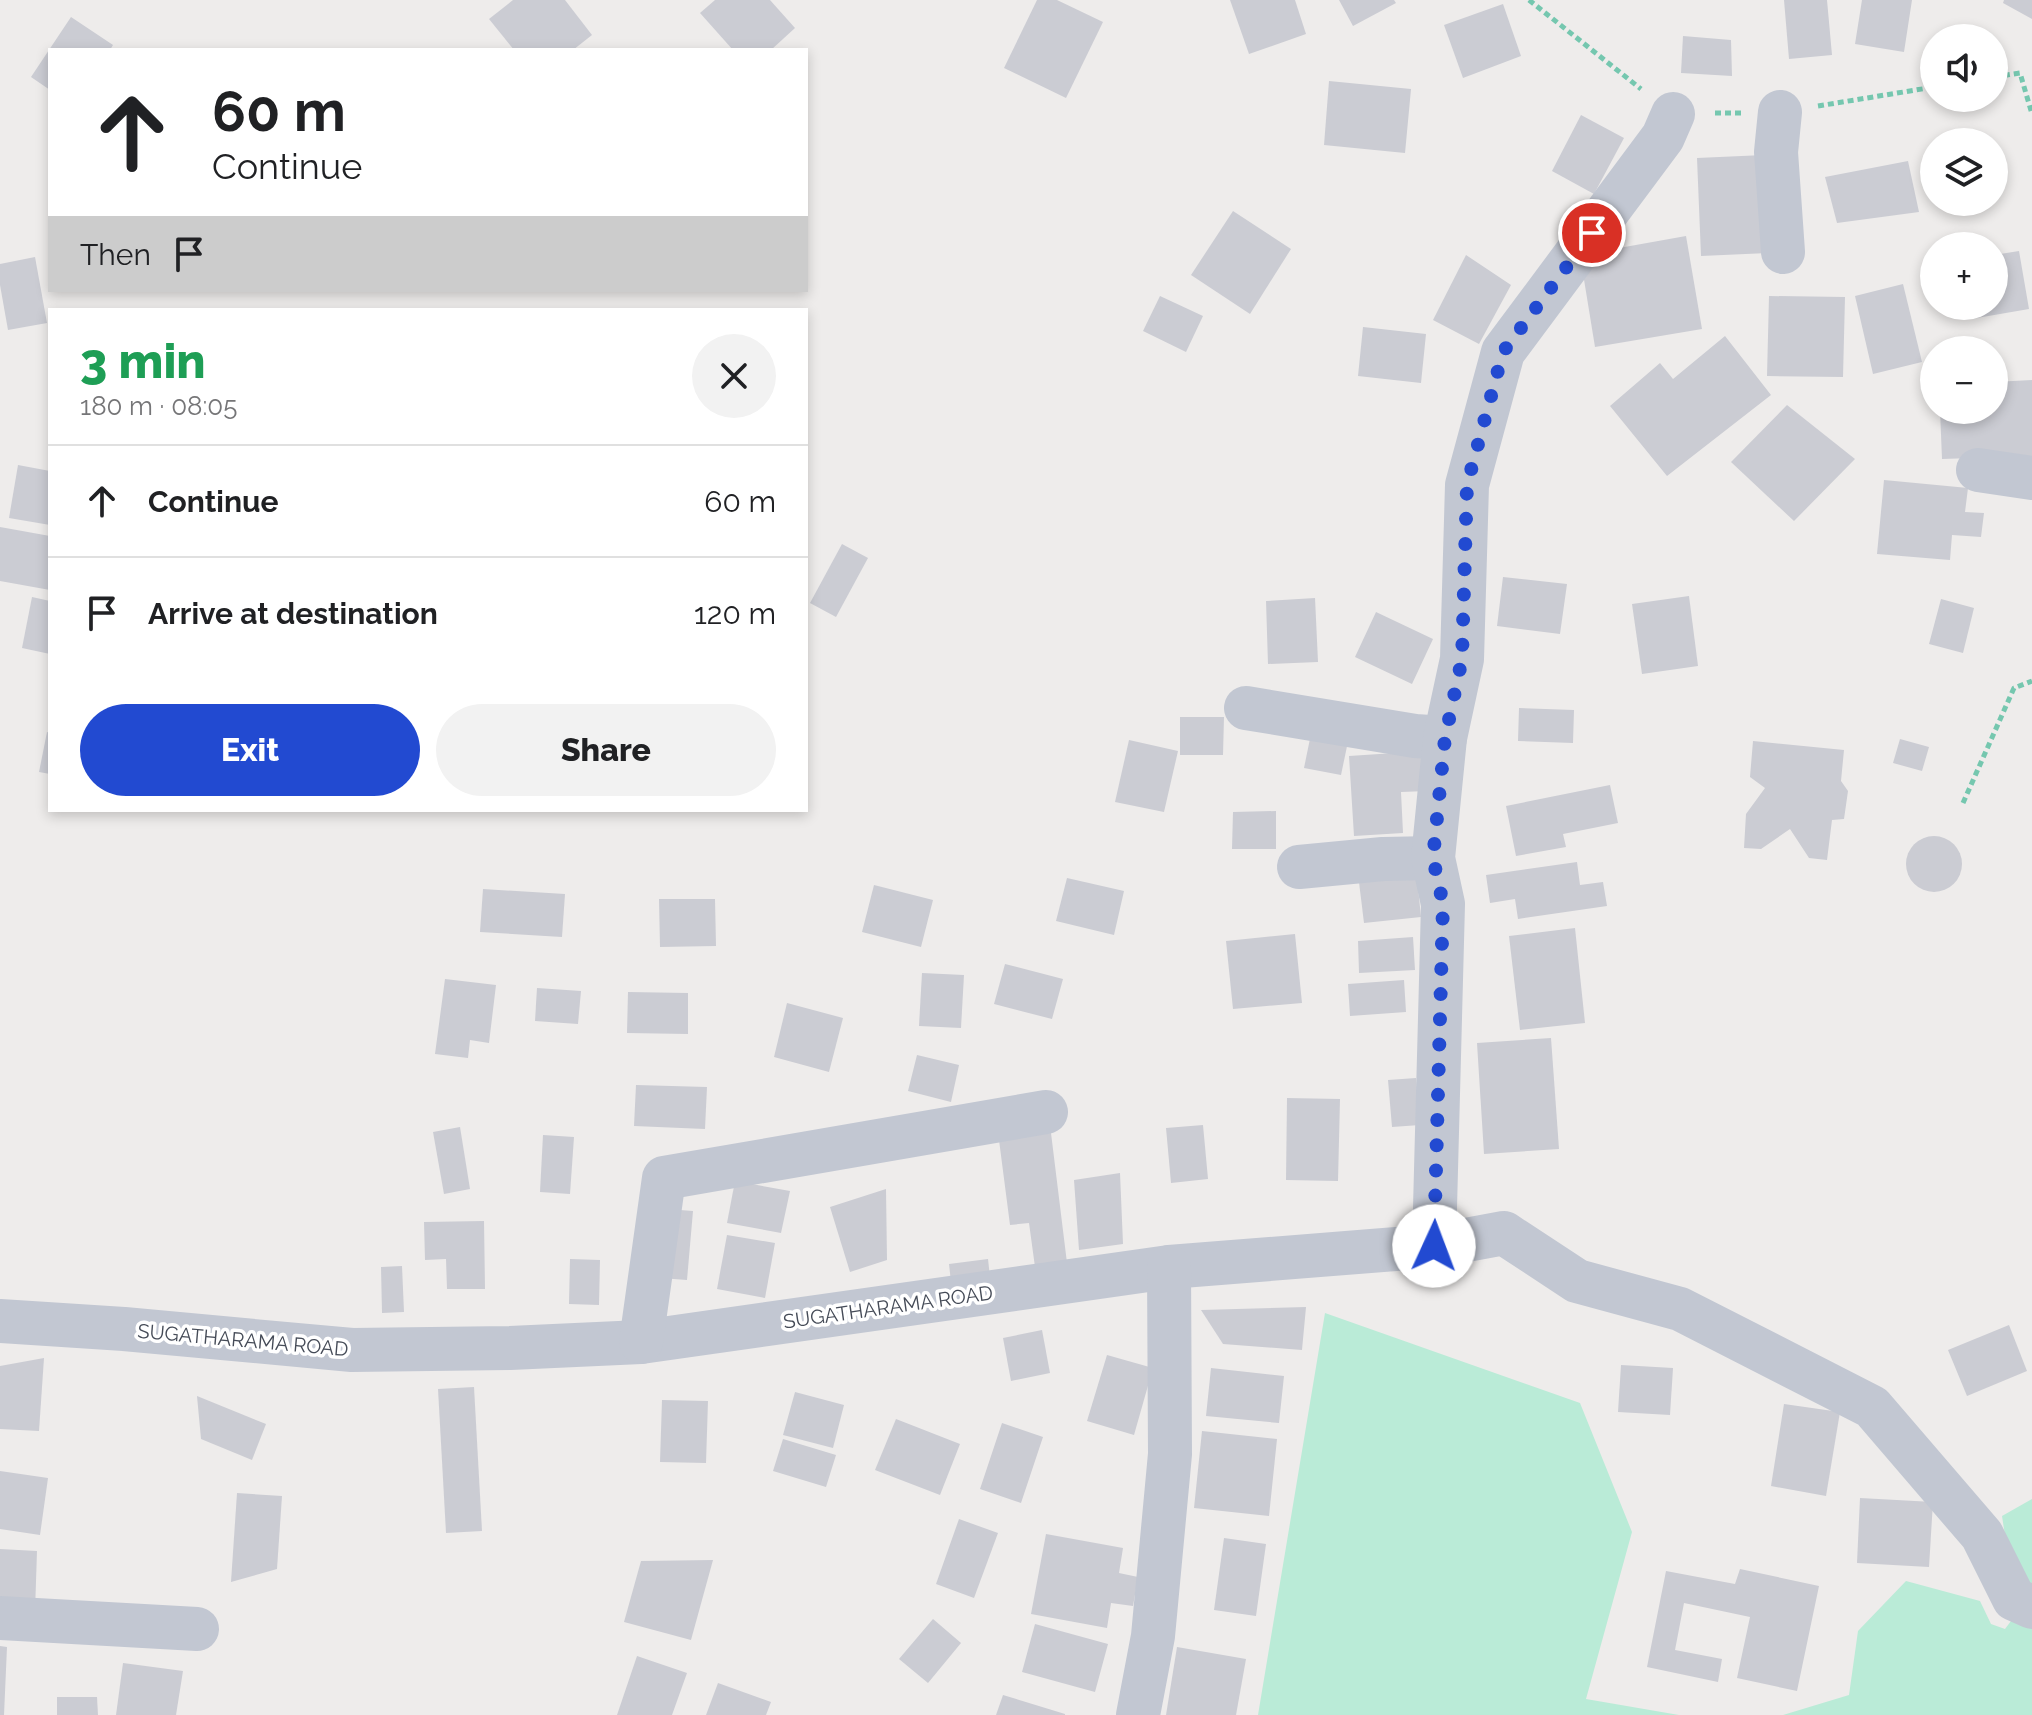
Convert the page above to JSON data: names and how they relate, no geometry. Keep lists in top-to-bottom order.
{
  "streets": {
    "street": ["SUGATHARAMA ROAD"]
  },
  "page": {
    "map_buttons": ["+", "−"],
    "turn": ["60 m", "Continue"],
    "then": "Then",
    "heading": ["3 min", "180 m · 08:05"],
    "list": [
      {
        "name": "Continue",
        "value": "60 m"
      },
      {
        "name": "Arrive at destination",
        "value": "120 m"
      }
    ],
    "buttons": ["Exit", "Share"]
  }
}
